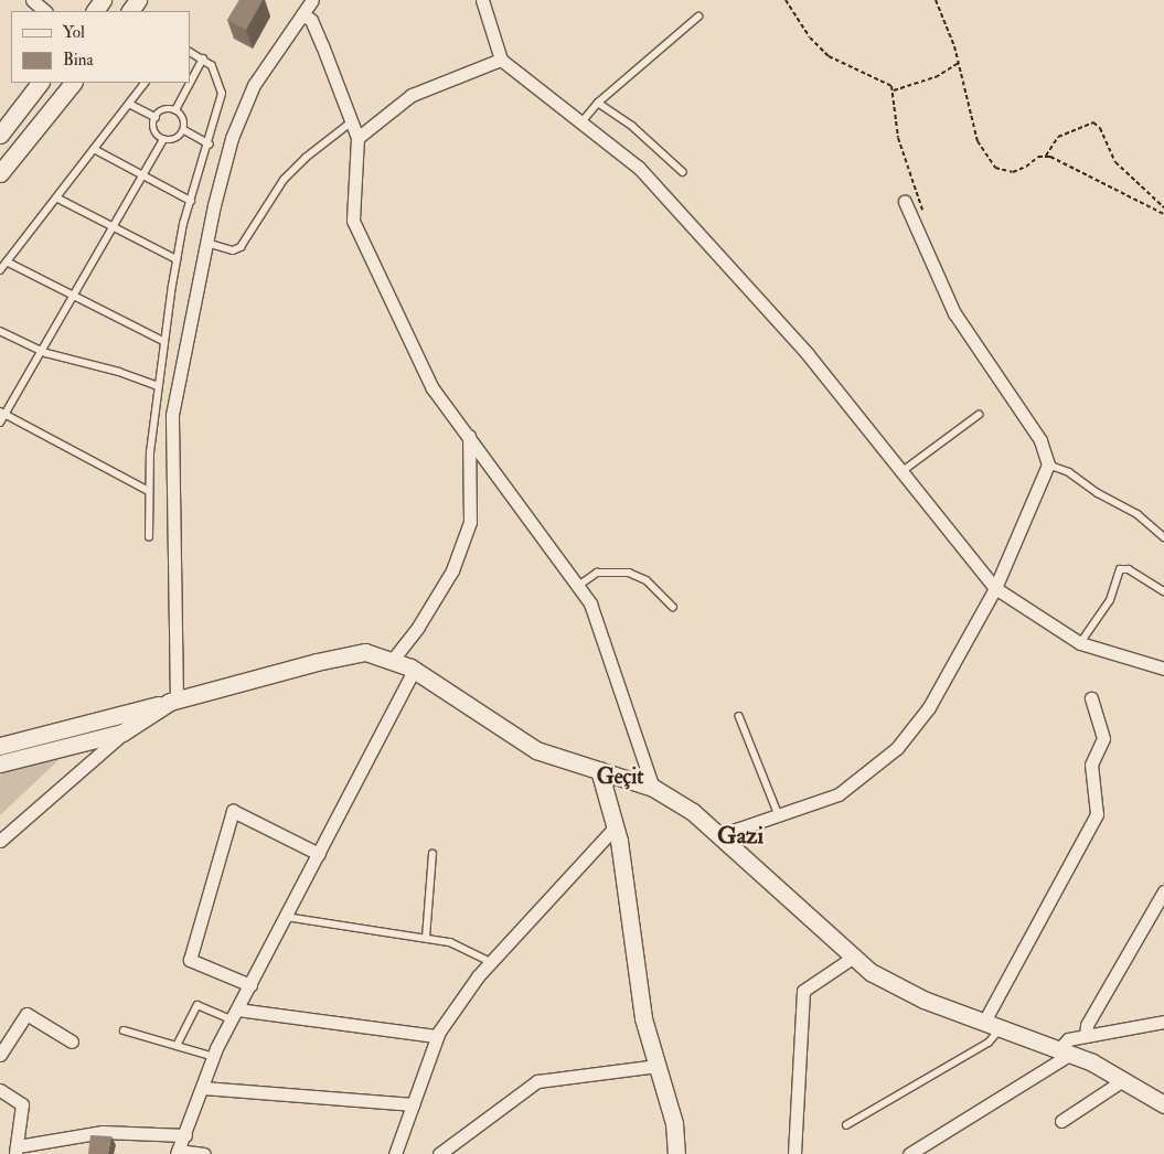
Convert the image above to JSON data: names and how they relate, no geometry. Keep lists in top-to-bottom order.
{
  "districts": ["Geçit", "Gazi"],
  "legend": ["Yol", "Bina"]
}
